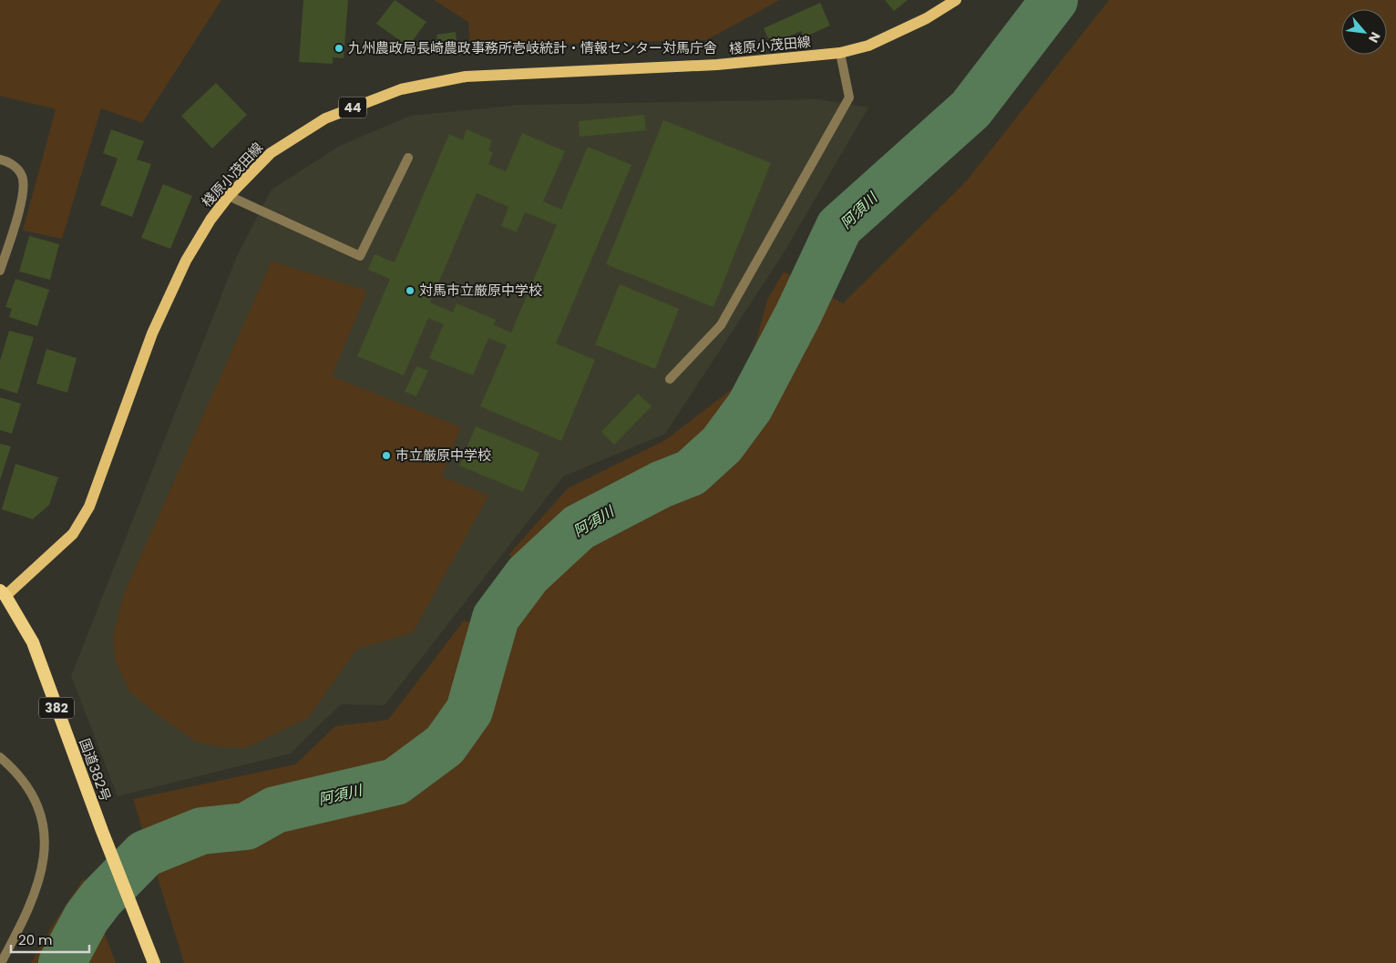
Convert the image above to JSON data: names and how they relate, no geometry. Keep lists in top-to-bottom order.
{
  "streets": {
    "highway": ["382", "国道382号"],
    "main road": ["棧原小茂田線", "44"]
  },
  "crossings": [
    ["棧原小茂田線", "国道382号"]
  ],
  "water": ["阿須川"],
  "places": ["九州農政局長崎農政事務所壱岐統計・情報センター対馬庁舎", "対馬市立厳原中学校", "市立厳原中学校"],
  "scale_bar": "20 m",
  "north": "bottom right"
}
